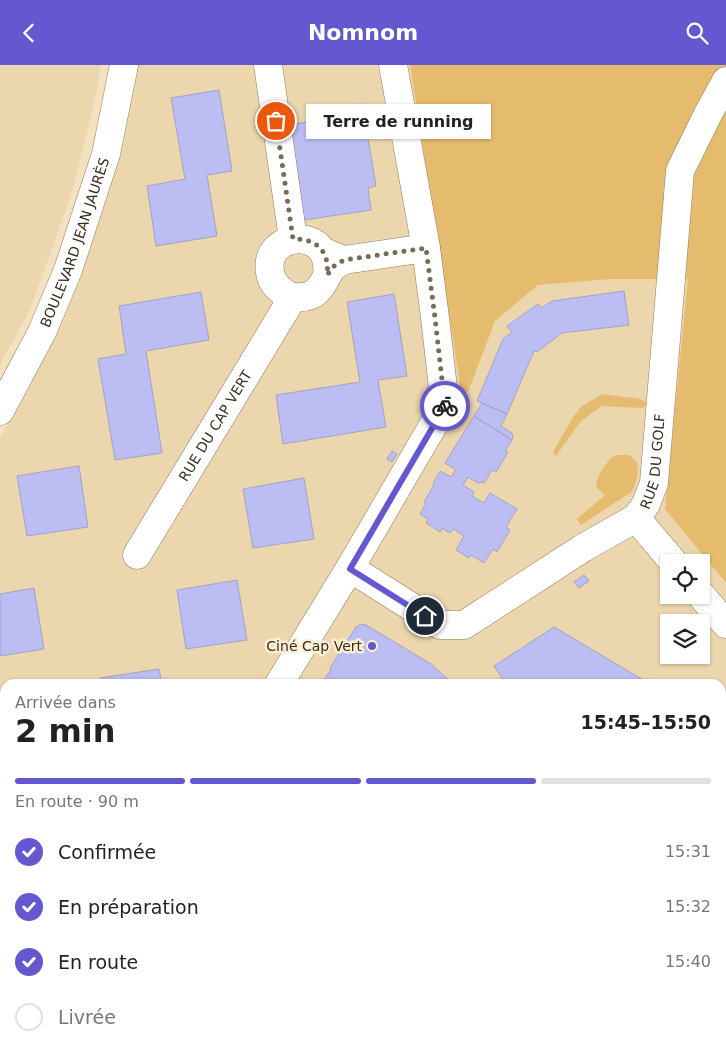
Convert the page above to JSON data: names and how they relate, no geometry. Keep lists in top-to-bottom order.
{
  "streets": {
    "street": ["BOULEVARD JEAN JAURÈS", "RUE DU CAP VERT", "RUE DU GOLF"]
  },
  "places": ["Terre de running", "Ciné Cap Vert"],
  "page": {
    "header": "Nomnom",
    "bubble": "Terre de running",
    "heading": ["2 min", "Arrivée dans", "15:45–15:50"],
    "bar": "En route · 90 m",
    "list": [
      ["Confirmée", "15:31"],
      ["En préparation", "15:32"],
      ["En route", "15:40"],
      "Livrée"
    ]
  }
}
